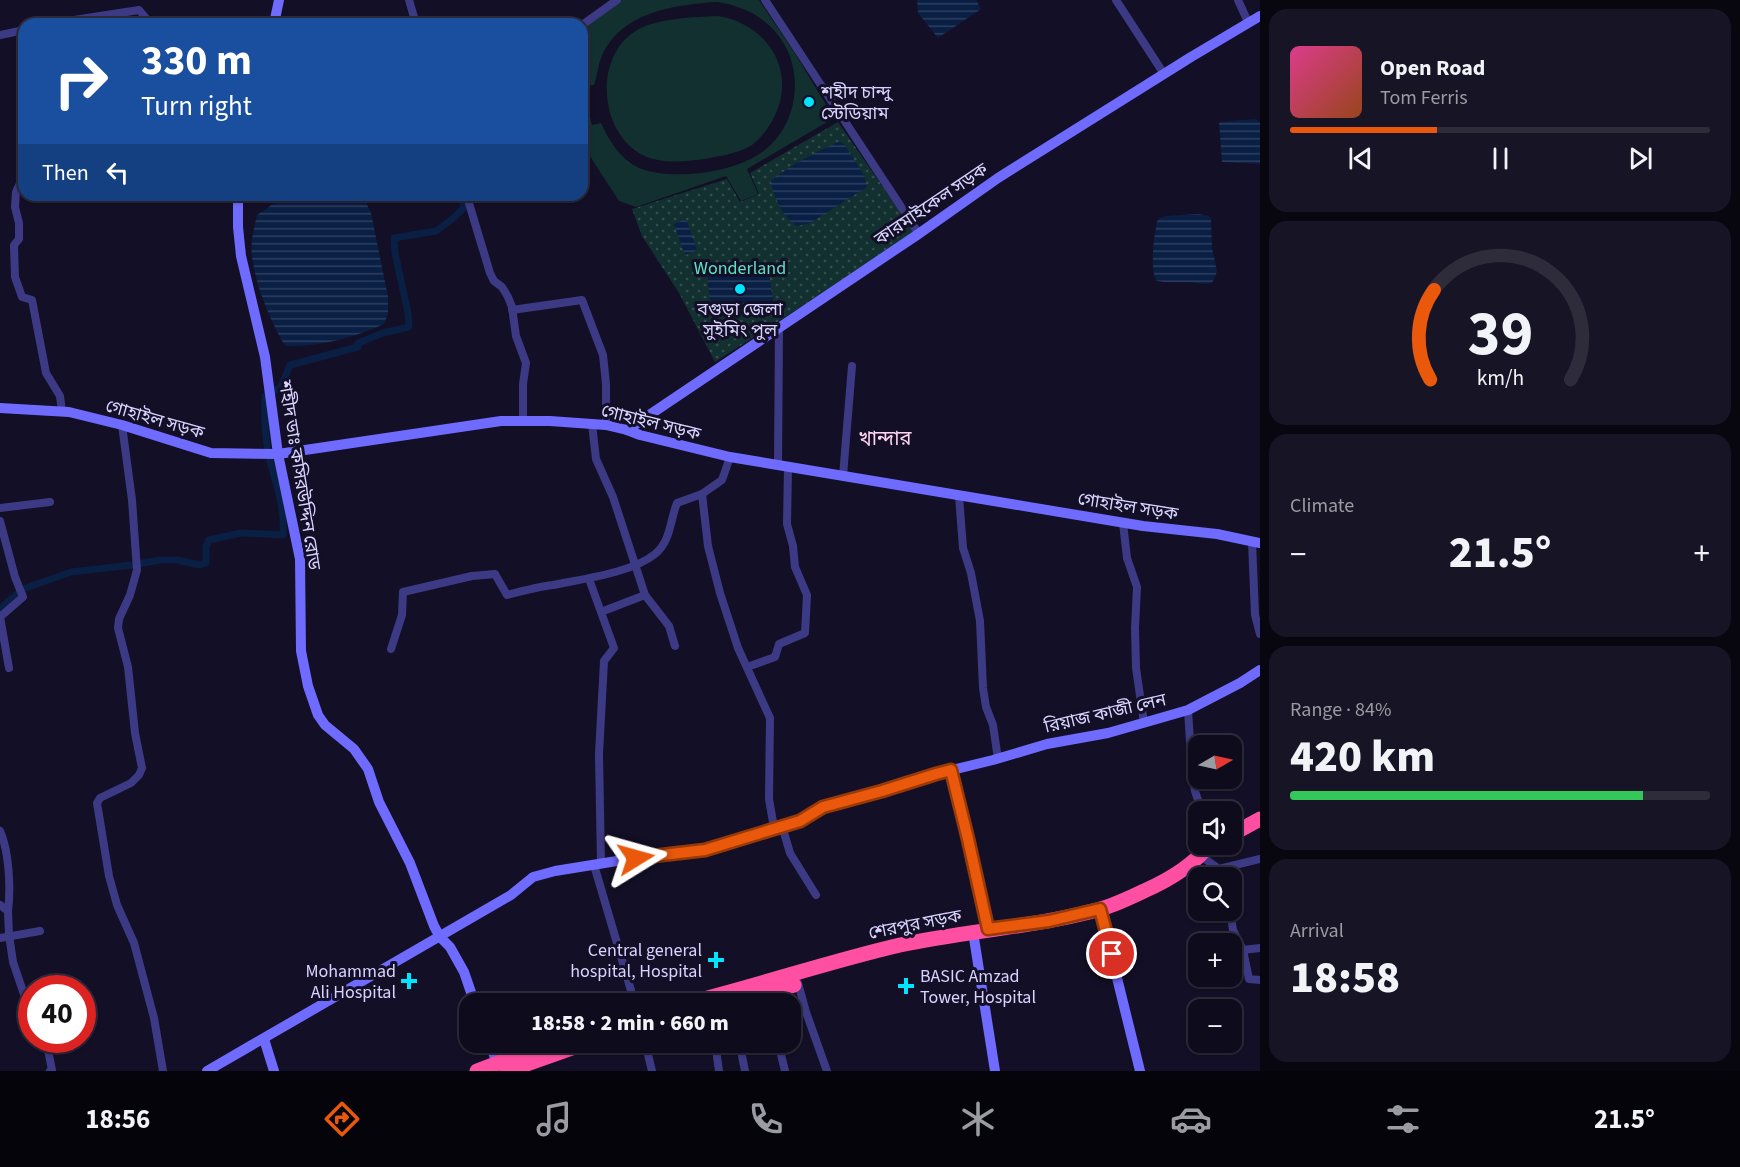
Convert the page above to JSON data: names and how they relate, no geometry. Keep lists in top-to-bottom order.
{
  "streets": {
    "highway": ["শেরপুর সড়ক"],
    "street": [
      "কারমাইকেল সড়ক",
      "গোহাইল সড়ক",
      "শহীদ ডাঃ কসিরউদ্দিন রোড",
      "রিয়াজ কাজী লেন"
    ]
  },
  "crossings": [
    ["কারমাইকেল সড়ক", "গোহাইল সড়ক"],
    ["গোহাইল সড়ক", "শহীদ ডাঃ কসিরউদ্দিন রোড"],
    ["শহীদ ডাঃ কসিরউদ্দিন রোড", "রিয়াজ কাজী লেন"]
  ],
  "districts": ["খান্দার"],
  "parks": ["Wonderland"],
  "places": {
    "other": ["শহীদ চান্দু স্টেডিয়াম", "বগুড়া জেলা সুইমিং পুল"],
    "health": ["Central general hospital, Hospital", "Mohammad Ali Hospital", "BASIC Amzad Tower, Hospital"]
  },
  "north": "right",
  "page": {
    "turn": ["330 m", "Turn right"],
    "song": ["Open Road", "Tom Ferris"],
    "then": "Then",
    "tile": [
      "Climate",
      ["Range · 84%", "420 km"],
      ["Arrival", "18:58"]
    ],
    "heat": ["−", "21.5°", "+"],
    "map_buttons": ["+", "−"],
    "limit": "40",
    "trip": "18:58 · 2 min · 660 m",
    "tabs": ["18:56", "21.5°"],
    "gauge": ["39", "km/h"]
  }
}
